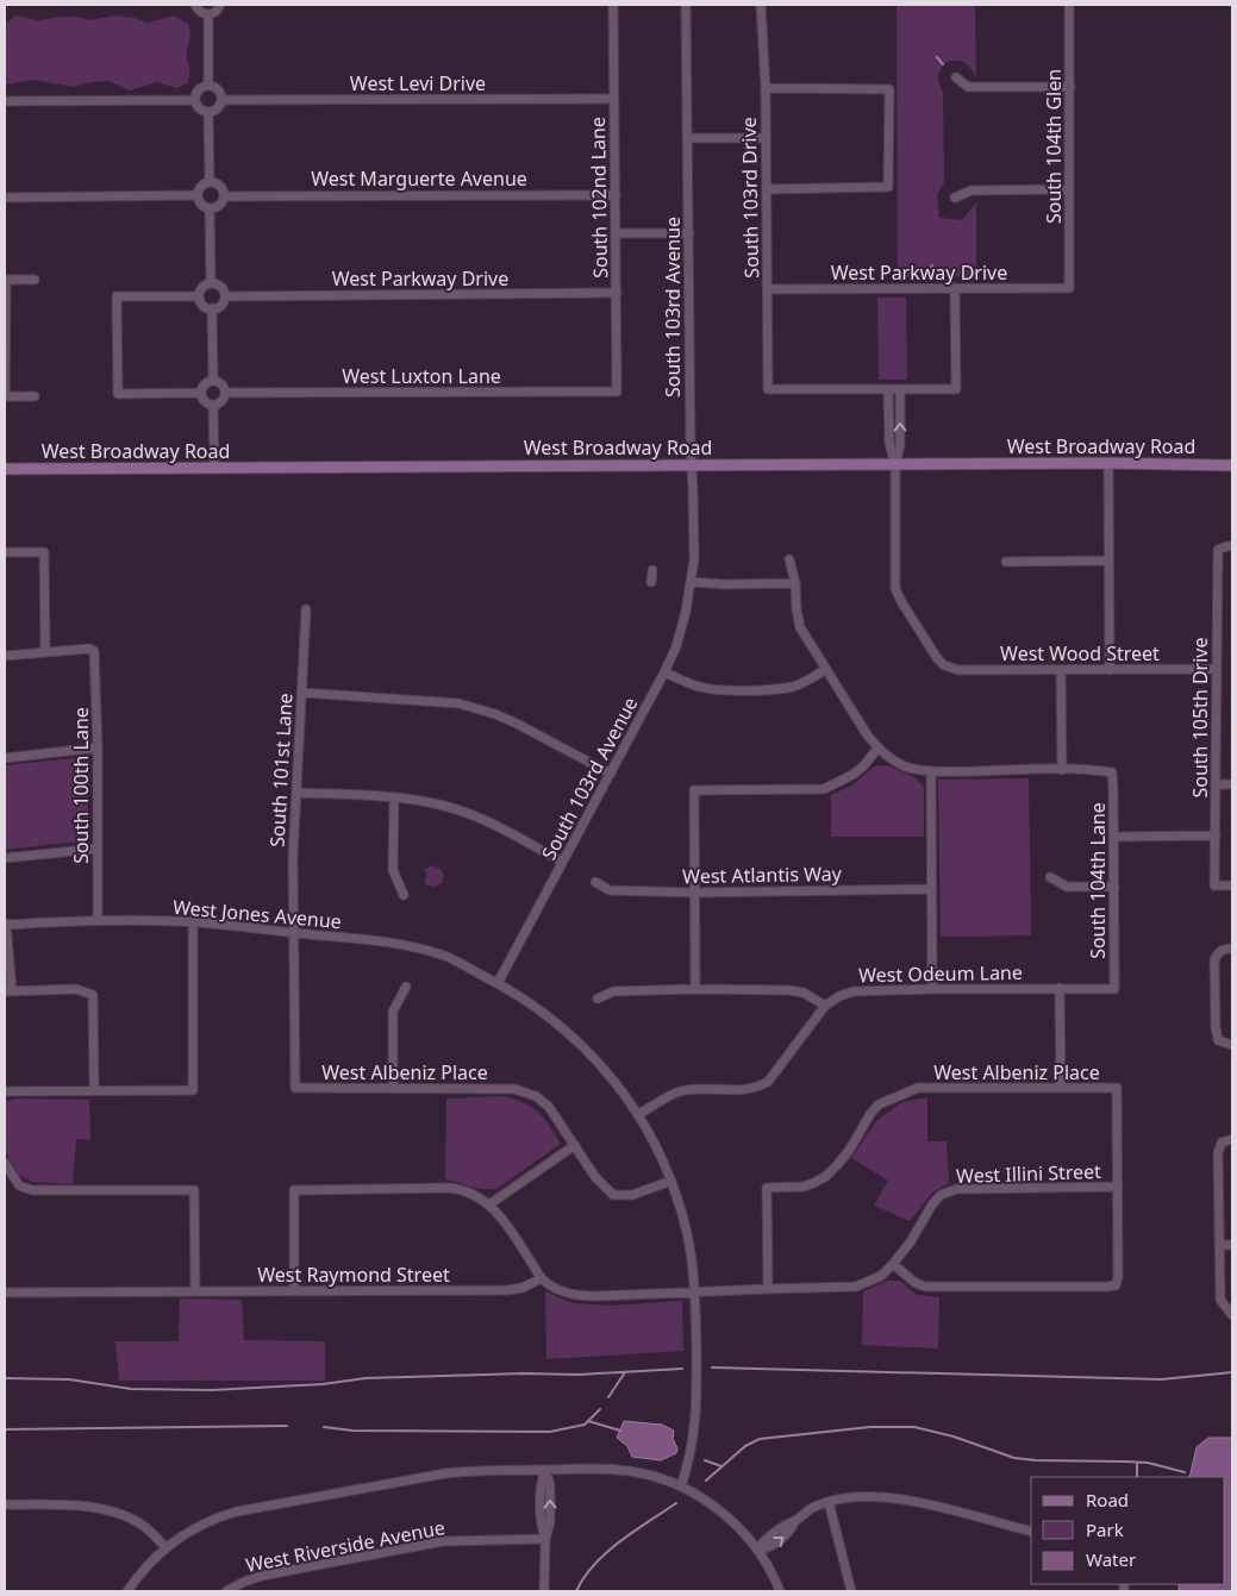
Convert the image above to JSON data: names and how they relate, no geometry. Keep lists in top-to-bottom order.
{
  "streets": {
    "main road": ["West Broadway Road"],
    "street": [
      "West Levi Drive",
      "South 104th Glen",
      "West Marguerte Avenue",
      "South 102nd Lane",
      "South 103rd Drive",
      "West Parkway Drive",
      "South 103rd Avenue",
      "West Luxton Lane",
      "West Wood Street",
      "South 105th Drive",
      "South 101st Lane",
      "South 100th Lane",
      "West Atlantis Way",
      "South 104th Lane",
      "West Jones Avenue",
      "West Odeum Lane",
      "West Albeniz Place",
      "West Illini Street",
      "West Raymond Street",
      "West Riverside Avenue"
    ]
  },
  "crossings": [
    ["West Levi Drive", "South 102nd Lane"],
    ["South 104th Glen", "West Parkway Drive"],
    ["West Marguerte Avenue", "South 102nd Lane"],
    ["South 102nd Lane", "West Parkway Drive"],
    ["South 102nd Lane", "West Luxton Lane"],
    ["South 103rd Drive", "West Parkway Drive"],
    ["South 103rd Avenue", "West Broadway Road"],
    ["South 103rd Avenue", "West Jones Avenue"],
    ["West Broadway Road", "West Wood Street"],
    ["West Wood Street", "South 105th Drive"],
    ["South 101st Lane", "West Jones Avenue"],
    ["South 101st Lane", "West Albeniz Place"],
    ["South 100th Lane", "West Jones Avenue"],
    ["South 104th Lane", "West Odeum Lane"],
    ["West Albeniz Place", "West Illini Street"]
  ],
  "legend": ["Road", "Park", "Water"]
}
